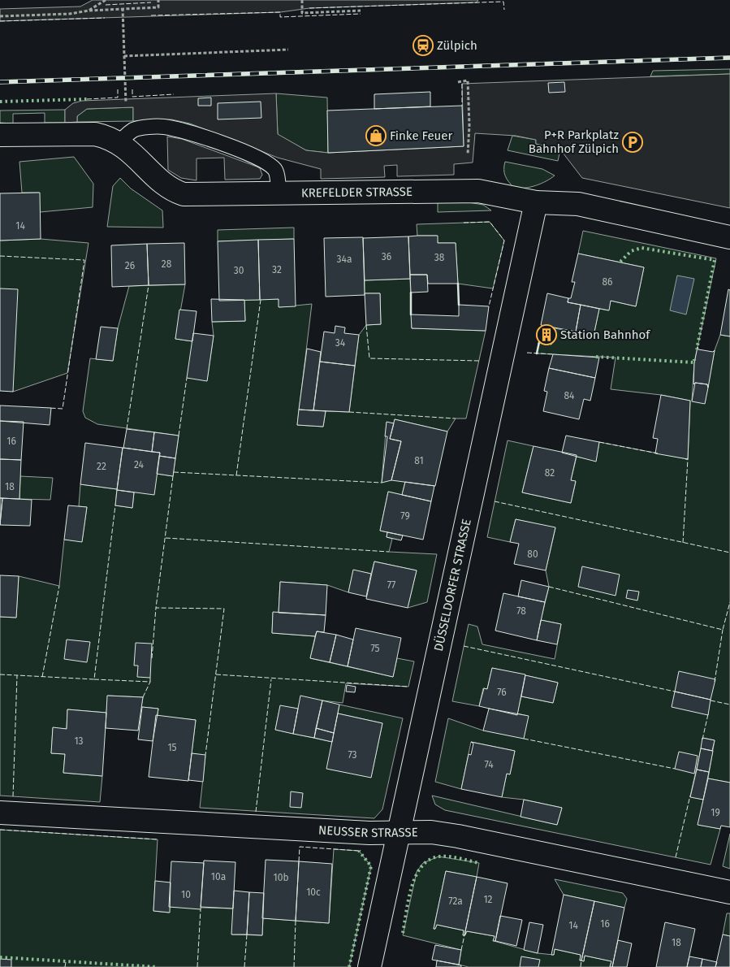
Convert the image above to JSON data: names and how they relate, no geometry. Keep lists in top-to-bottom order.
{
  "streets": {
    "street": ["KREFELDER STRASSE", "DÜSSELDORFER STRASSE", "NEUSSER STRASSE"]
  },
  "crossings": [
    ["KREFELDER STRASSE", "DÜSSELDORFER STRASSE"],
    ["DÜSSELDORFER STRASSE", "NEUSSER STRASSE"]
  ],
  "places": {
    "station": ["Zülpich"],
    "shop": ["Finke Feuer"],
    "parking": ["P+R Parkplatz Bahnhof Zülpich"],
    "building": ["Station Bahnhof"]
  },
  "house_numbers": [
    "14",
    "36",
    "38",
    "34a",
    "28",
    "26",
    "32",
    "30",
    "86",
    "34",
    "84",
    "16",
    "81",
    "24",
    "22",
    "82",
    "18",
    "79",
    "80",
    "77",
    "78",
    "75",
    "76",
    "13",
    "15",
    "73",
    "74",
    "19",
    "10a",
    "10b",
    "10c",
    "10",
    "12",
    "72a",
    "16",
    "14",
    "18"
  ]
}
